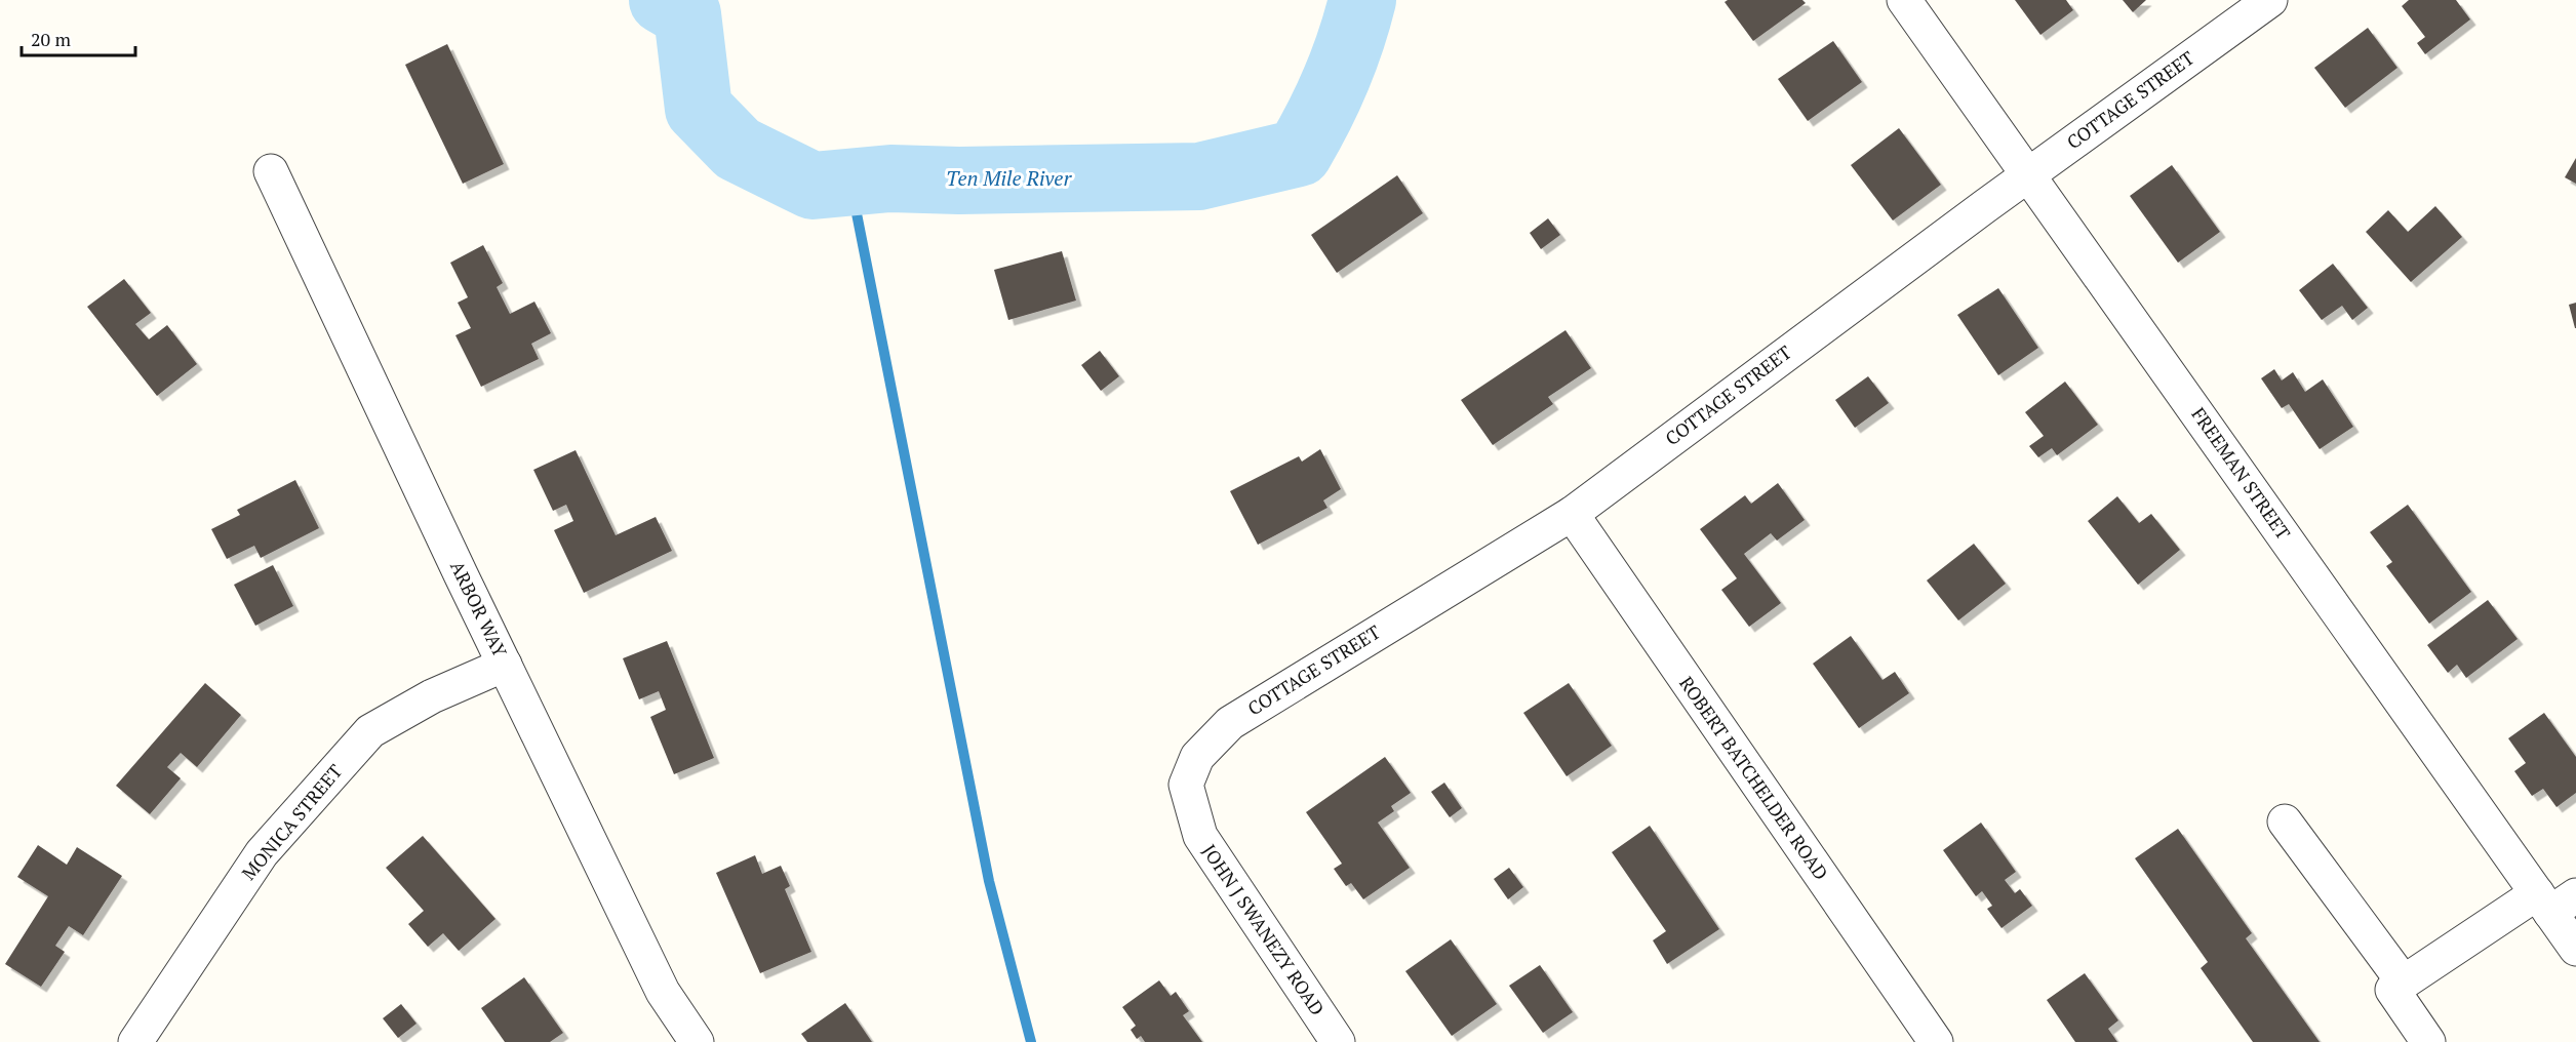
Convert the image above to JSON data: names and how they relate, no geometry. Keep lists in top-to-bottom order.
{
  "streets": {
    "street": [
      "COTTAGE STREET",
      "FREEMAN STREET",
      "ARBOR WAY",
      "ROBERT BATCHELDER ROAD",
      "MONICA STREET",
      "JOHN J SWANEZY ROAD"
    ]
  },
  "crossings": [
    ["COTTAGE STREET", "FREEMAN STREET"],
    ["COTTAGE STREET", "ROBERT BATCHELDER ROAD"],
    ["COTTAGE STREET", "JOHN J SWANEZY ROAD"],
    ["ARBOR WAY", "MONICA STREET"]
  ],
  "water": ["Ten Mile River"],
  "scale_bar": "20 m"
}
